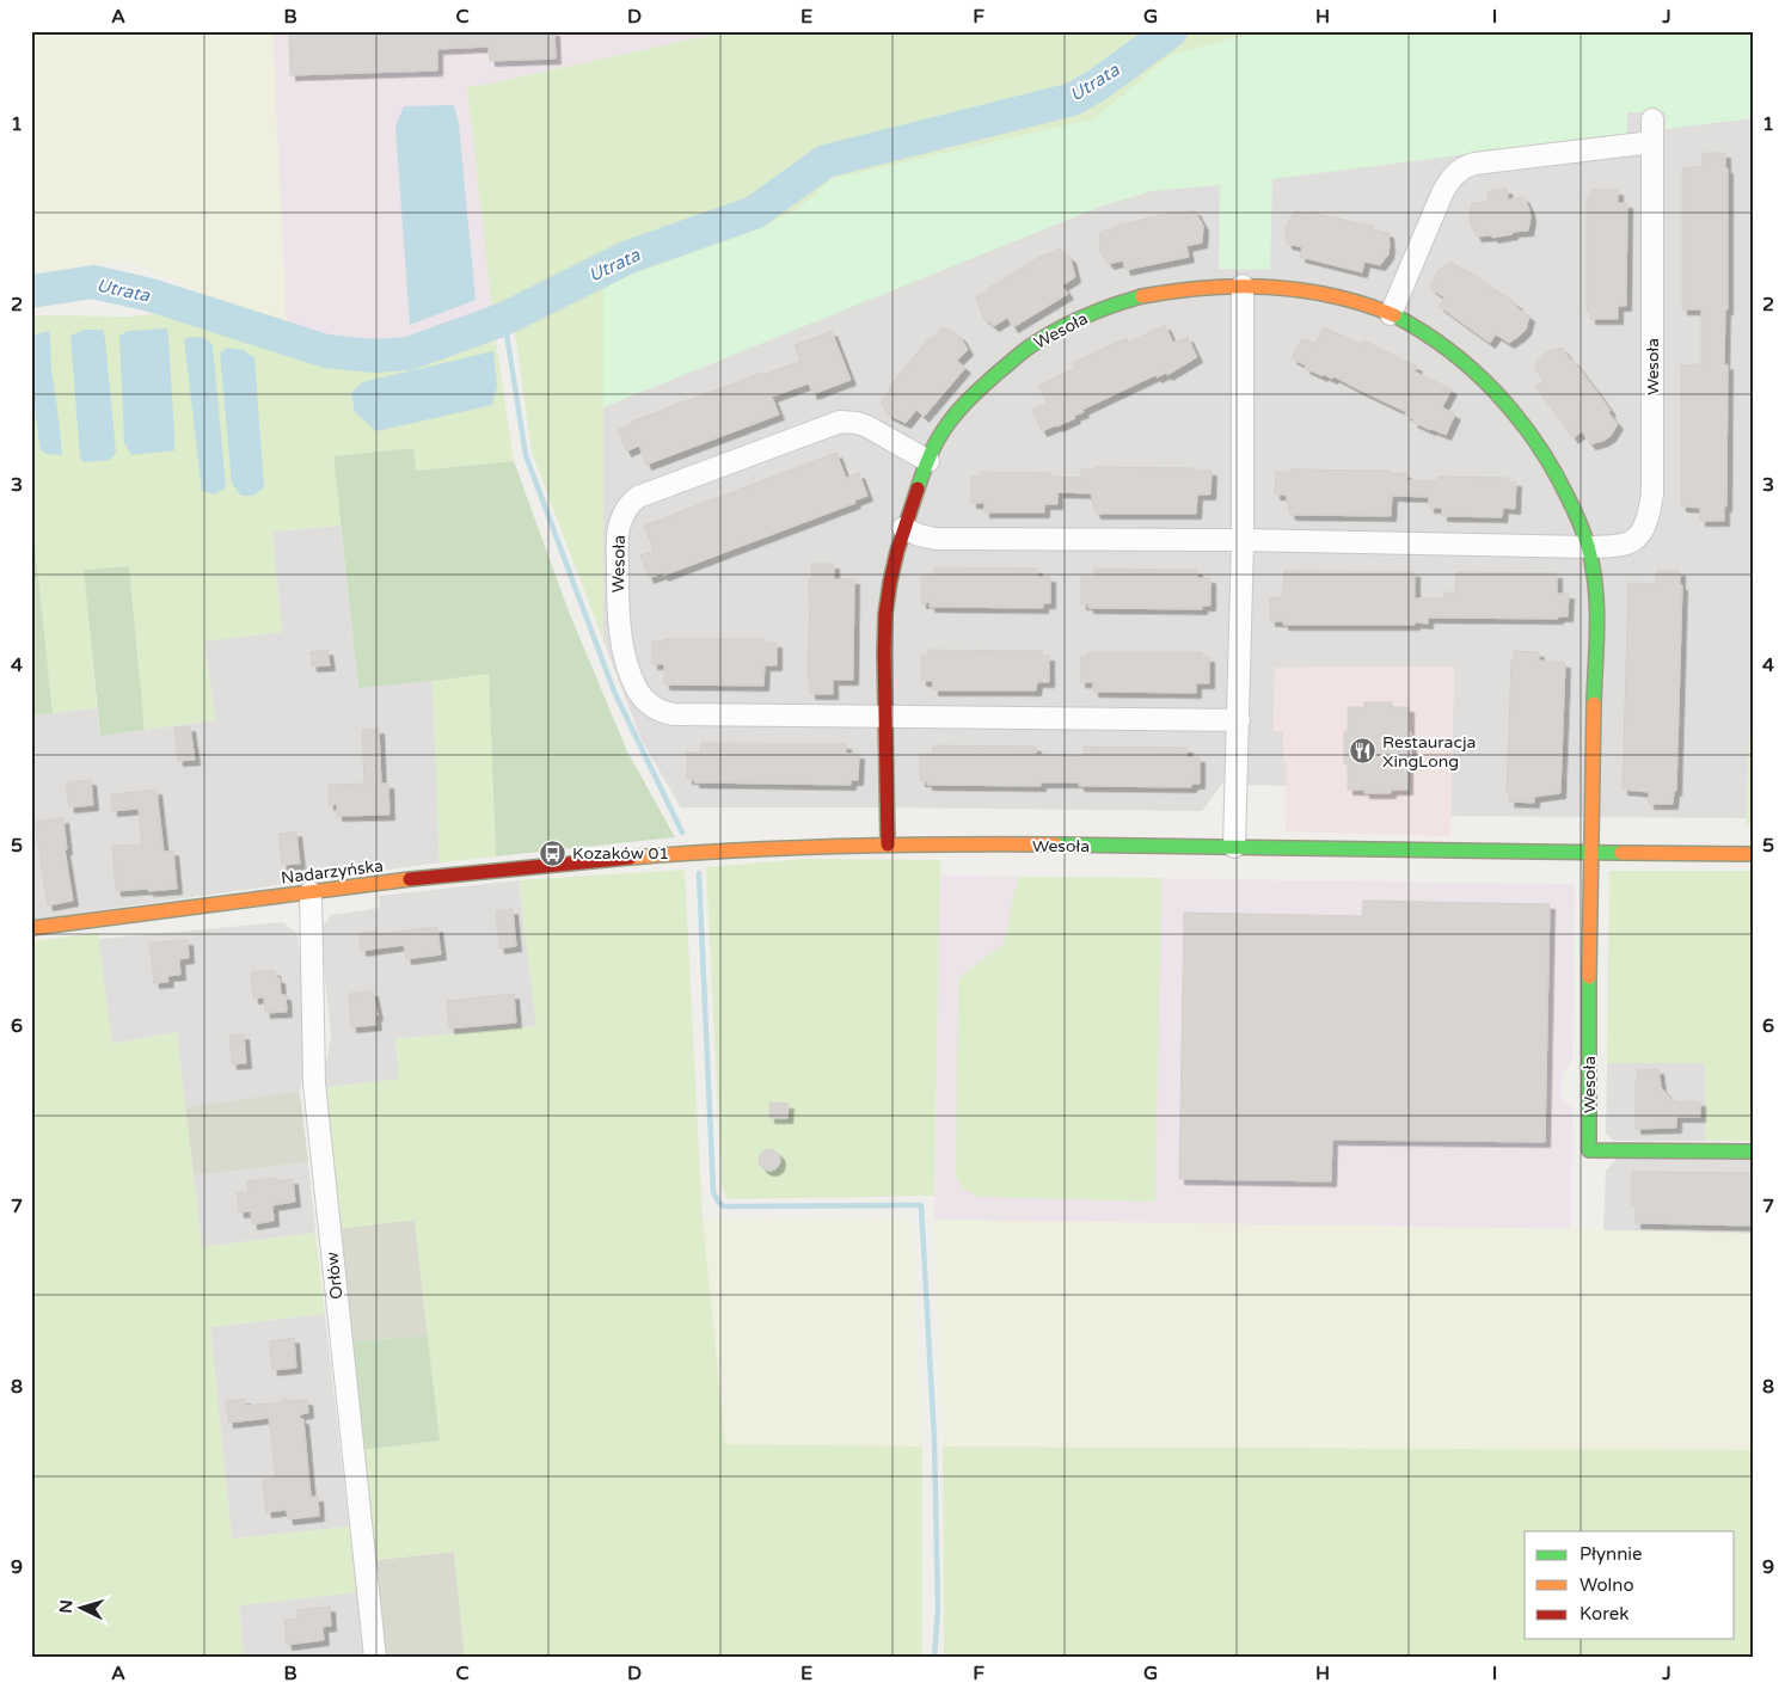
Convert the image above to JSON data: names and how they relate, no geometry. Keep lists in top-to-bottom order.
{
  "streets": {
    "street": ["Wesoła", "Nadarzyńska", "Orłów"]
  },
  "crossings": [
    ["Wesoła", "Nadarzyńska"],
    ["Nadarzyńska", "Orłów"]
  ],
  "water": ["Utrata"],
  "places": {
    "restaurant": ["Restauracja XingLong"],
    "bus stop": ["Kozaków 01"]
  },
  "legend": ["Płynnie", "Wolno", "Korek"],
  "north": "left",
  "grid": {
    "columns": [
      "A",
      "B",
      "C",
      "D",
      "E",
      "F",
      "G",
      "H",
      "I",
      "J"
    ],
    "rows": [
      "1",
      "2",
      "3",
      "4",
      "5",
      "6",
      "7",
      "8",
      "9"
    ]
  }
}
